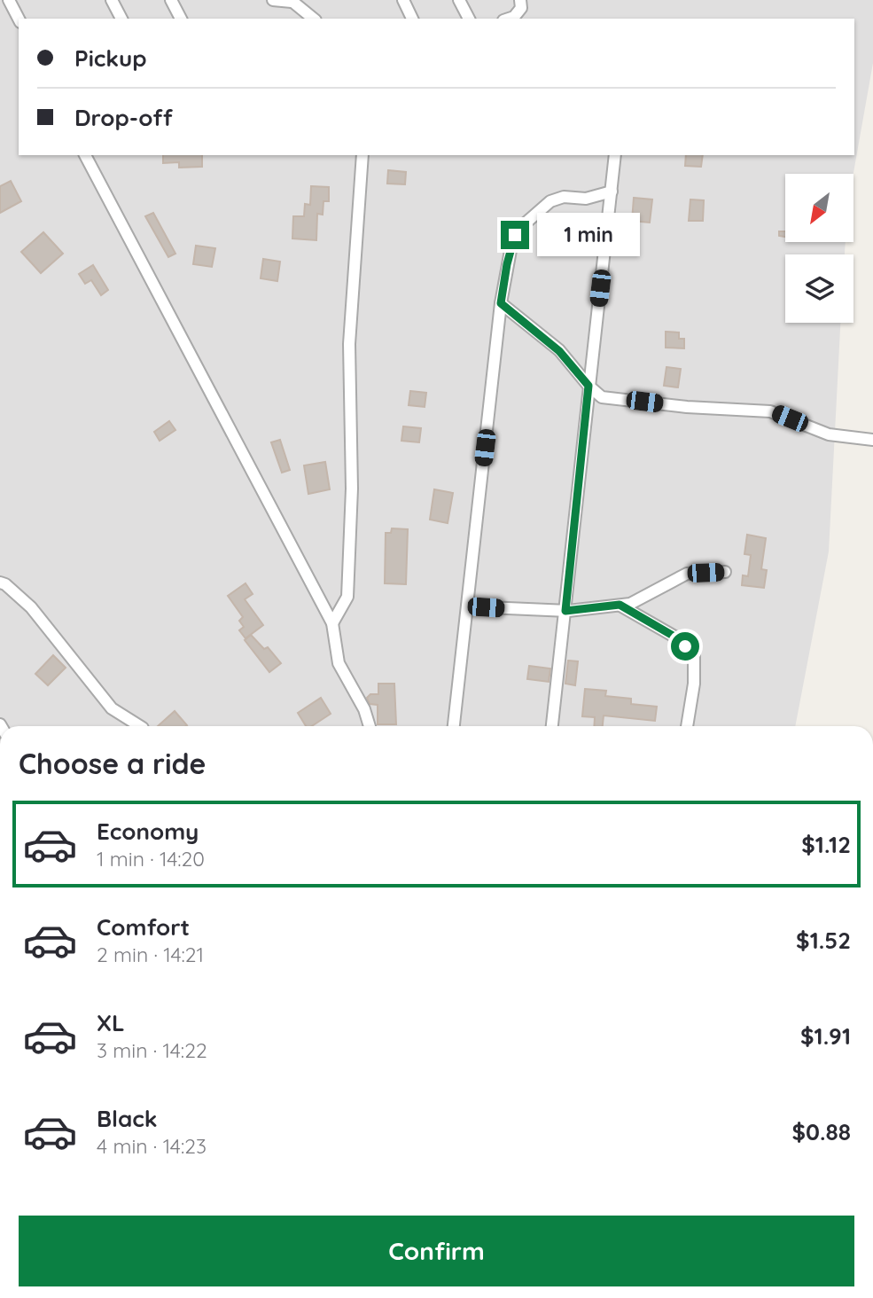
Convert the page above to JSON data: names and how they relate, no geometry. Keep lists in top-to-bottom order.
{
  "north": "bottom left",
  "page": {
    "banner": ["Pickup", "Drop-off"],
    "bubble": "1 min",
    "heading": "Choose a ride",
    "list": [
      {
        "name": "Economy",
        "note": "1 min · 14:20",
        "value": "$1.12"
      },
      {
        "name": "Comfort",
        "note": "2 min · 14:21",
        "value": "$1.52"
      },
      {
        "name": "XL",
        "note": "3 min · 14:22",
        "value": "$1.91"
      },
      {
        "name": "Black",
        "note": "4 min · 14:23",
        "value": "$0.88"
      }
    ],
    "buttons": "Confirm"
  }
}
